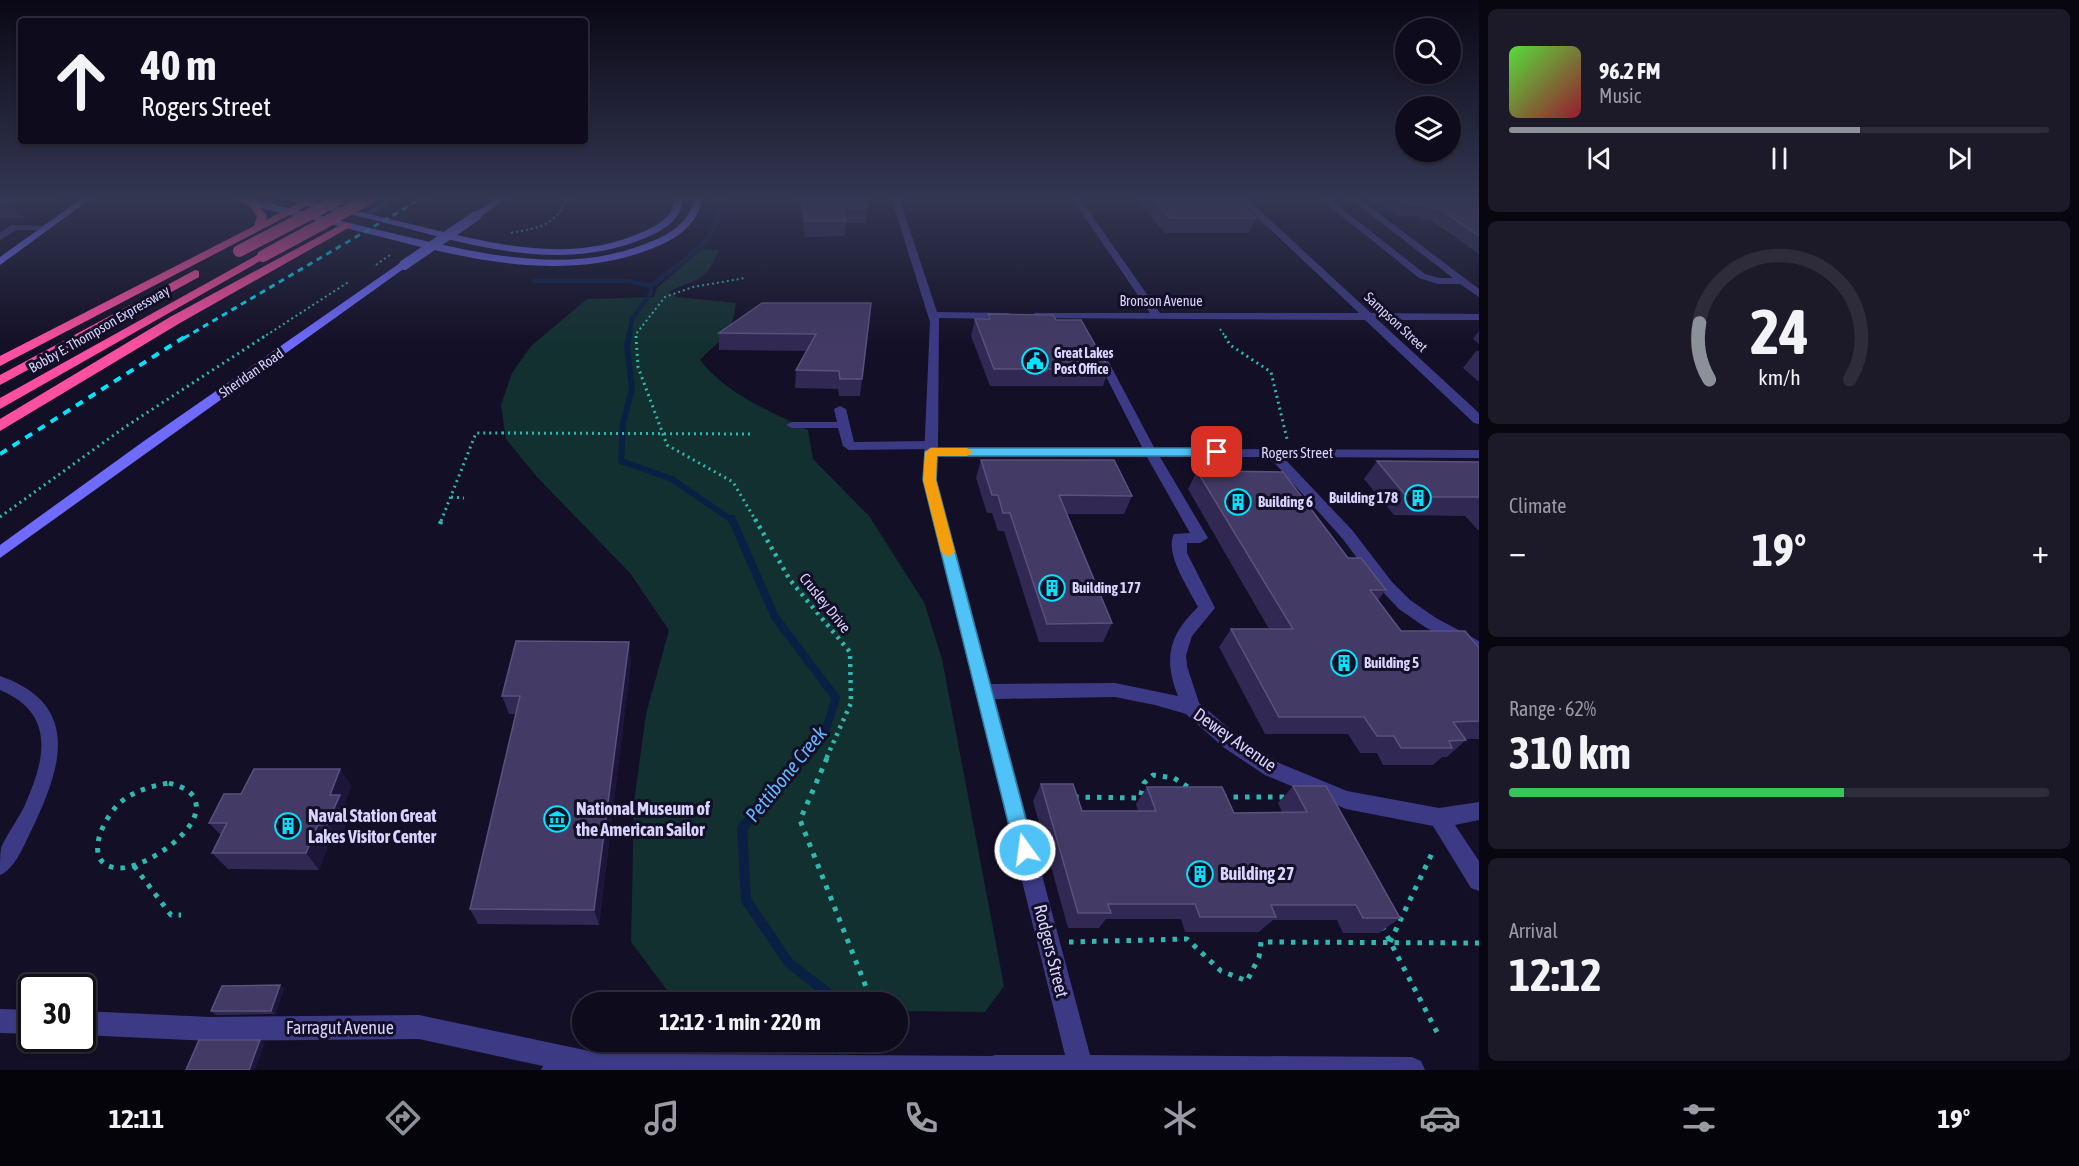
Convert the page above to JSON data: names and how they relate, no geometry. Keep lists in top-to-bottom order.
{
  "streets": {
    "highway": ["Bobby E. Thompson Expressway"],
    "street": [
      "Bronson Avenue",
      "Sampson Street",
      "Sheridan Road",
      "Rogers Street",
      "Dewey Avenue",
      "Rodgers Street",
      "Farragut Avenue"
    ],
    "path": ["Crusley Drive"]
  },
  "crossings": [
    ["Bronson Avenue", "Sampson Street"],
    ["Dewey Avenue", "Rodgers Street"],
    ["Rodgers Street", "Farragut Avenue"]
  ],
  "water": ["Pettibone Creek"],
  "places": {
    "public building": ["Great Lakes Post Office"],
    "building": [
      "Building 178",
      "Building 6",
      "Building 177",
      "Building 5",
      "Naval Station Great Lakes Visitor Center",
      "Building 27"
    ],
    "museum": ["National Museum of the American Sailor"]
  },
  "page": {
    "turn": ["40 m", "Rogers Street"],
    "song": ["96.2 FM", "Music"],
    "tile": [
      "Climate",
      ["Range · 62%", "310 km"],
      ["Arrival", "12:12"]
    ],
    "heat": ["−", "19°", "+"],
    "limit": "30",
    "trip": "12:12 · 1 min · 220 m",
    "tabs": ["12:11", "19°"],
    "gauge": ["24", "km/h"]
  }
}
